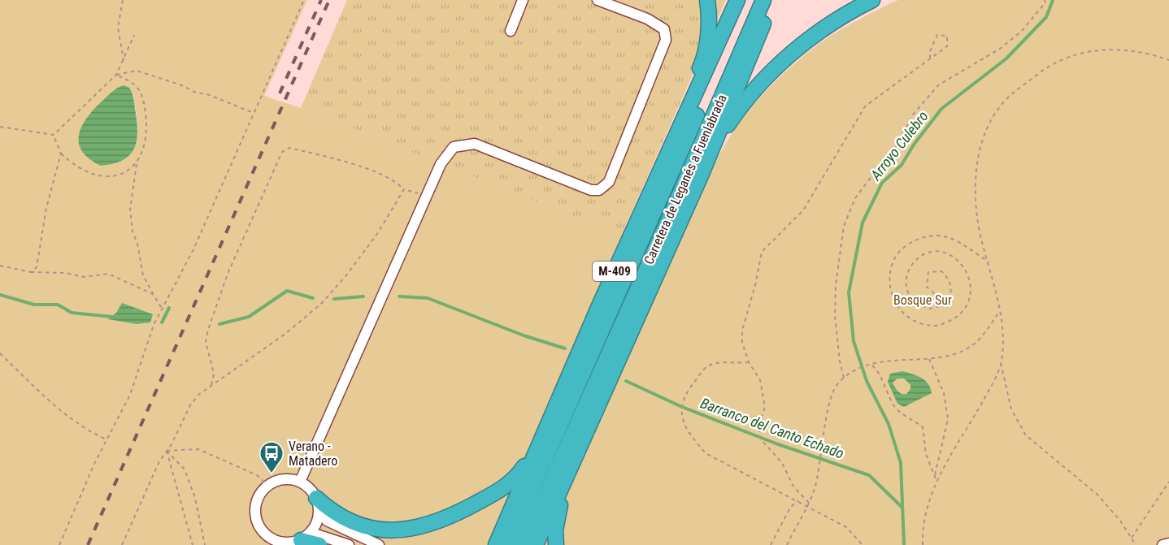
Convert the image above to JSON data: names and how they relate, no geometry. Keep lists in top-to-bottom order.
{
  "streets": {
    "highway": ["Carretera de Leganés a Fuenlabrada", "M-409"]
  },
  "water": ["Arroyo Culebro", "Barranco del Canto Echado"],
  "parks": ["Bosque Sur"],
  "places": {
    "bus stop": ["Verano - Matadero"]
  }
}
